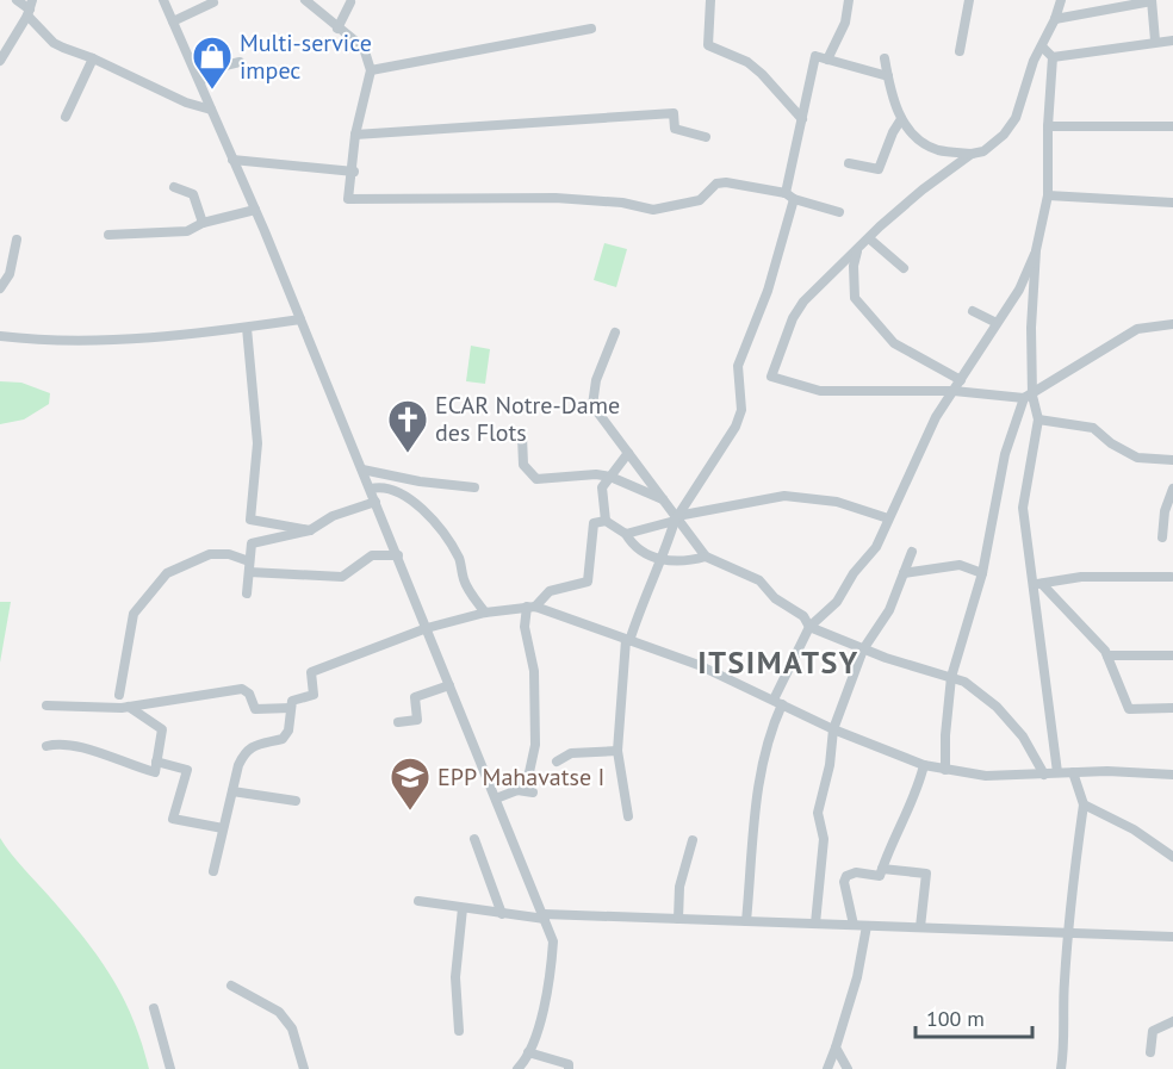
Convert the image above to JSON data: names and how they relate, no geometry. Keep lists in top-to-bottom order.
{
  "districts": ["ITSIMATSY"],
  "places": {
    "shop": ["Multi-service impec"],
    "church": ["ECAR Notre-Dame des Flots"],
    "school or university": ["EPP Mahavatse I"]
  },
  "scale_bar": "100 m"
}
